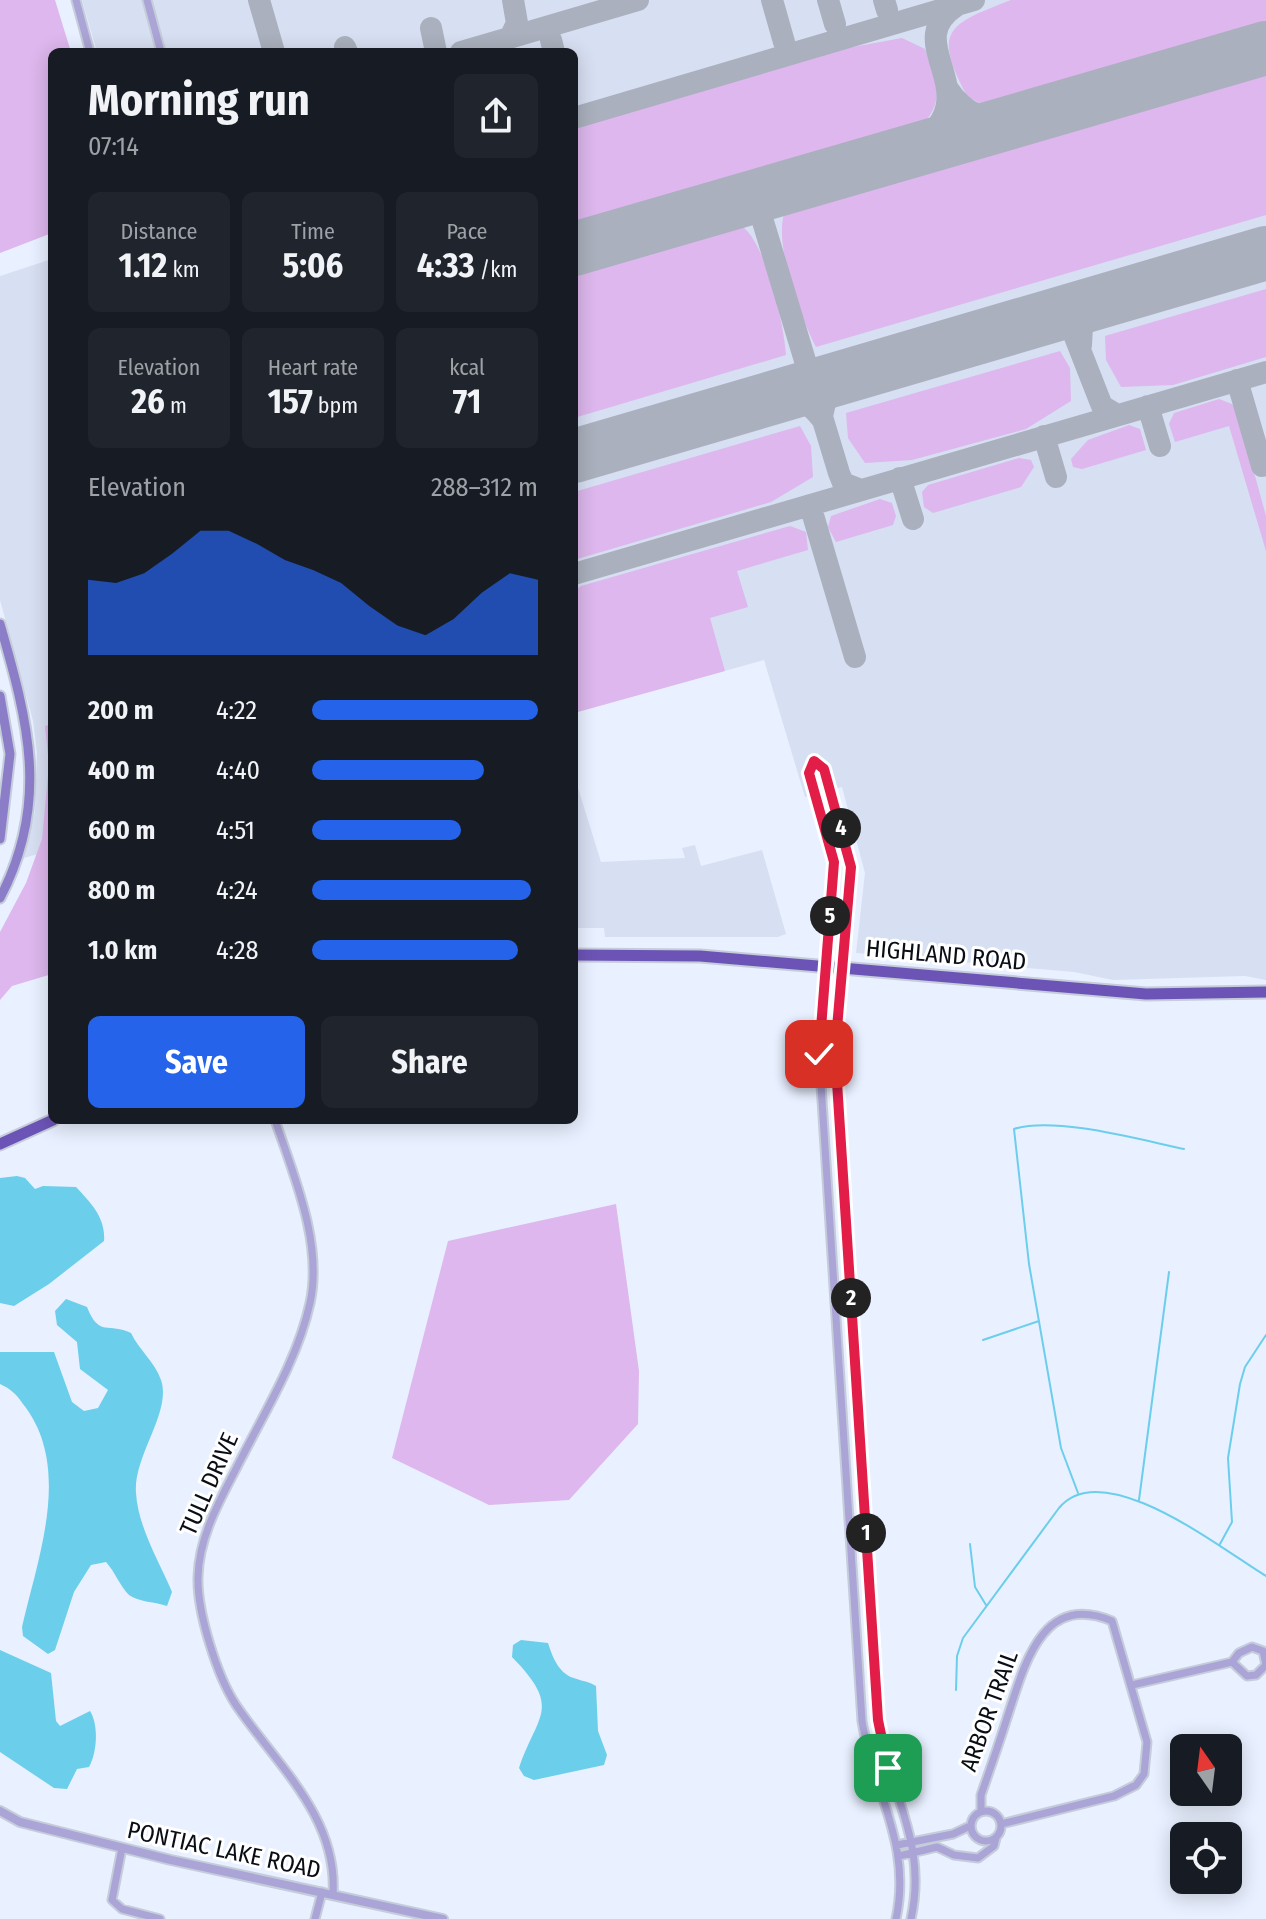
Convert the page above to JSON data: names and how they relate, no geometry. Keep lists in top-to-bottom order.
{
  "streets": {
    "highway": ["HIGHLAND ROAD"],
    "street": ["TULL DRIVE", "ARBOR TRAIL", "PONTIAC LAKE ROAD"]
  },
  "crossings": [
    ["TULL DRIVE", "PONTIAC LAKE ROAD"]
  ],
  "north": "top",
  "page": {
    "heading": ["Morning run", "07:14"],
    "stats": [
      ["Distance", "1.12 km"],
      ["Time", "5:06"],
      ["Pace", "4:33 /km"],
      ["Elevation", "26 m"],
      ["Heart rate", "157 bpm"],
      ["kcal", "71"]
    ],
    "chart": ["Elevation", "288–312 m"],
    "list": [
      {
        "name": "200 m",
        "note": "4:22"
      },
      {
        "name": "400 m",
        "note": "4:40"
      },
      {
        "name": "600 m",
        "note": "4:51"
      },
      {
        "name": "800 m",
        "note": "4:24"
      },
      {
        "name": "1.0 km",
        "note": "4:28"
      }
    ],
    "pins": [
      "4",
      "5",
      "2",
      "1"
    ],
    "buttons": ["Save", "Share"]
  }
}
